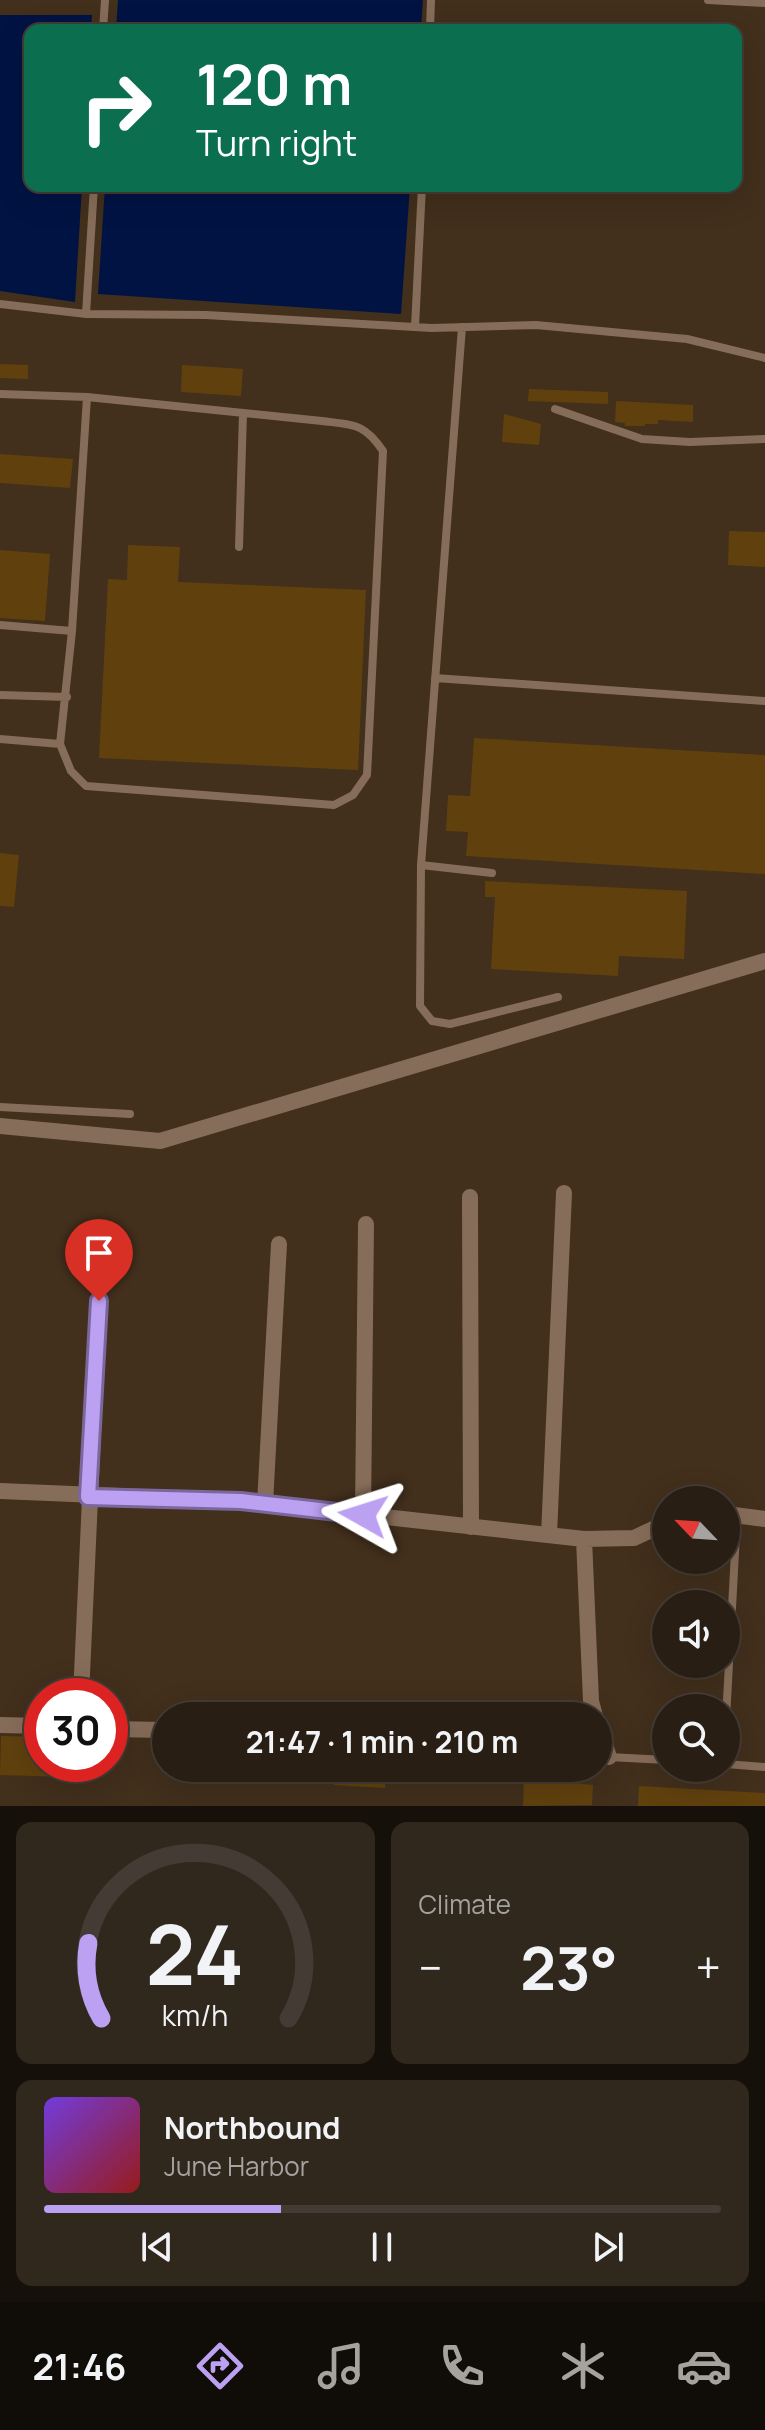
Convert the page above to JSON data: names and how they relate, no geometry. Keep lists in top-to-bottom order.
{
  "north": "top left",
  "page": {
    "turn": ["120 m", "Turn right"],
    "limit": "30",
    "trip": "21:47 · 1 min · 210 m",
    "tile": "Climate",
    "heat": ["−", "23°", "+"],
    "song": ["Northbound", "June Harbor"],
    "tabs": "21:46",
    "gauge": ["24", "km/h"]
  }
}
